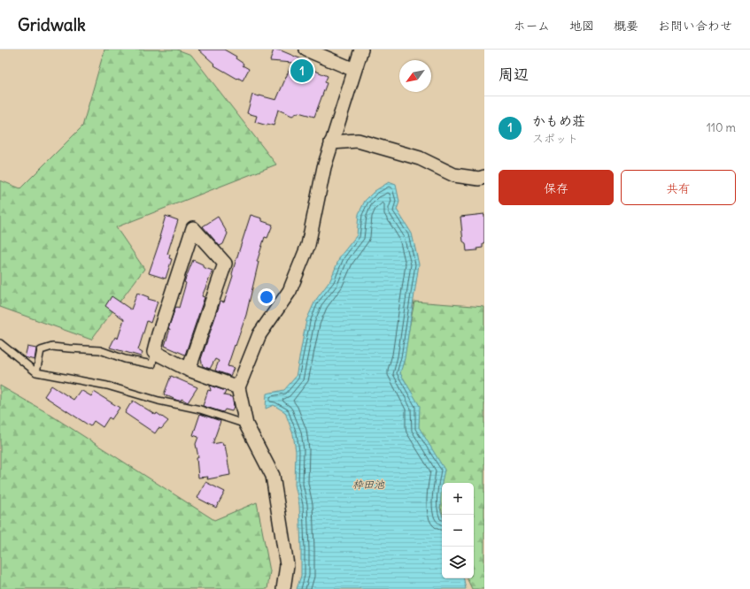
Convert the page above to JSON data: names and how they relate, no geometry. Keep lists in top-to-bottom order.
{
  "water": ["枠田池"],
  "north": "bottom left",
  "page": {
    "header": "Gridwalk",
    "nav": [
      "ホーム",
      "地図",
      "概要",
      "お問い合わせ"
    ],
    "heading": "周辺",
    "pins": "1",
    "list": [
      {
        "mark": "1",
        "name": "かもめ荘",
        "note": "スポット",
        "value": "110 m"
      }
    ],
    "buttons": ["保存", "共有"],
    "map_buttons": ["+", "−"]
  }
}
